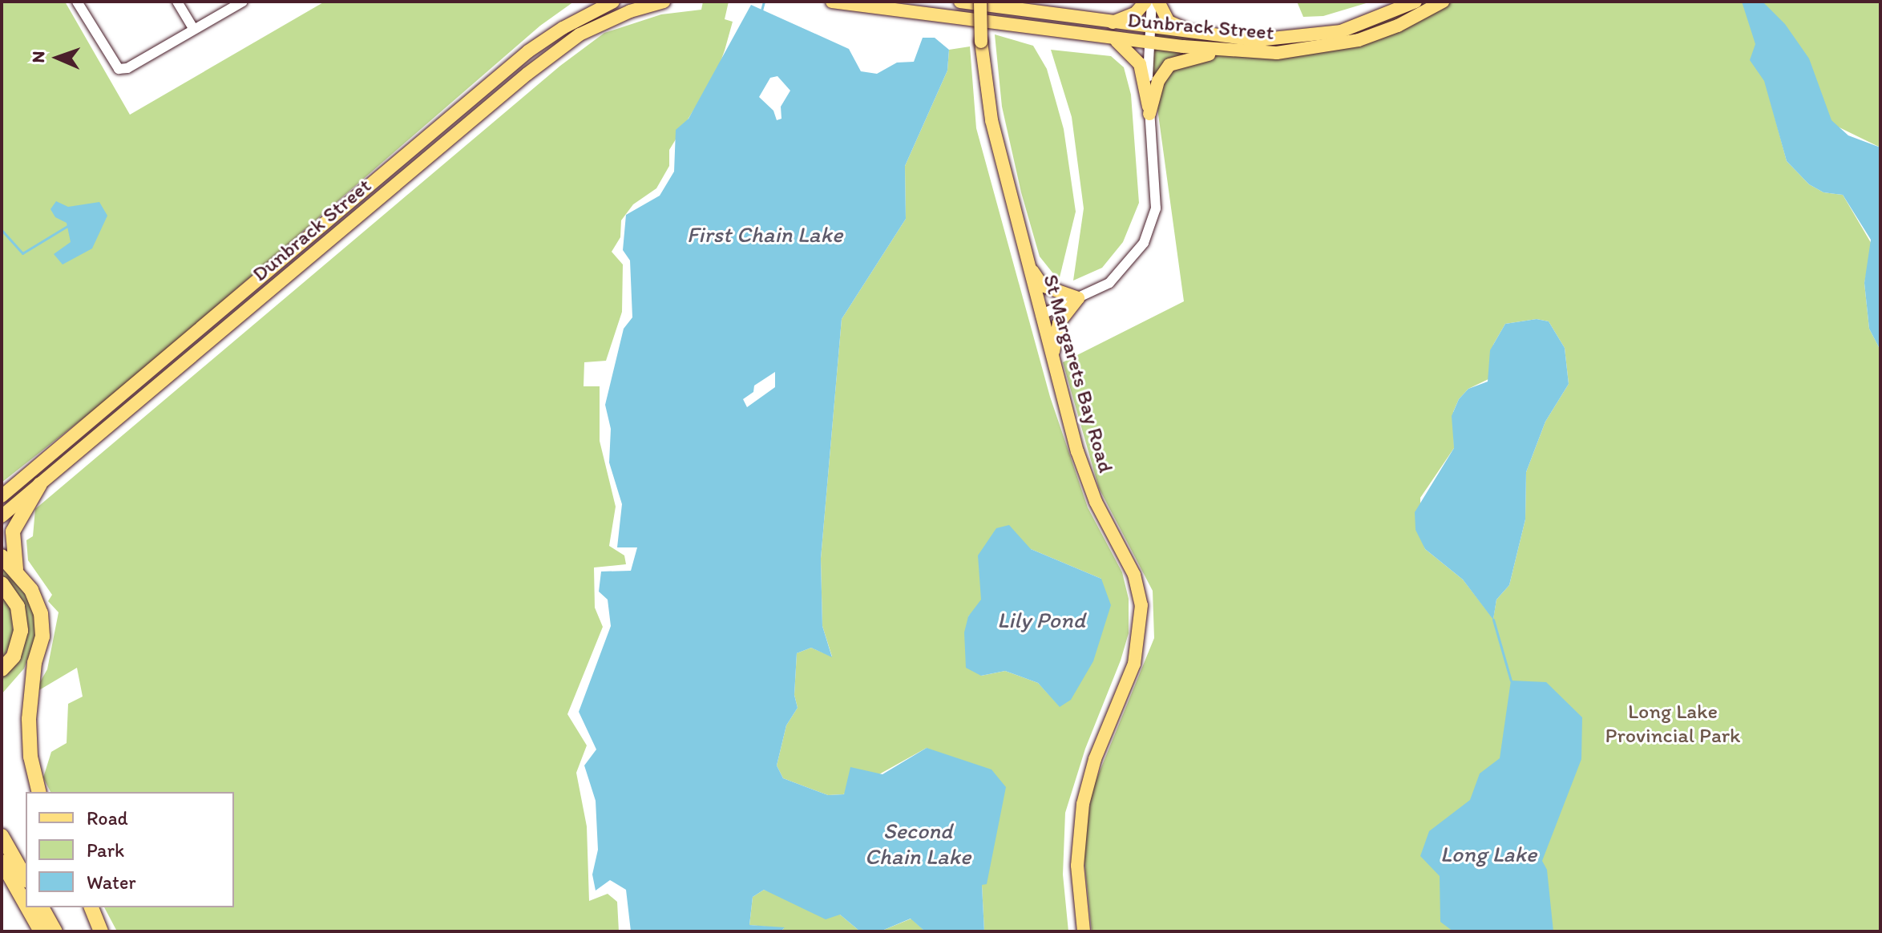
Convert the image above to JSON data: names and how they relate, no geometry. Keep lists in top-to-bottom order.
{
  "streets": {
    "main road": ["Dunbrack Street", "St Margarets Bay Road"]
  },
  "water": [
    "First Chain Lake",
    "Lily Pond",
    "Second Chain Lake",
    "Long Lake"
  ],
  "parks": ["Long Lake Provincial Park"],
  "legend": ["Road", "Park", "Water"],
  "north": "left"
}
